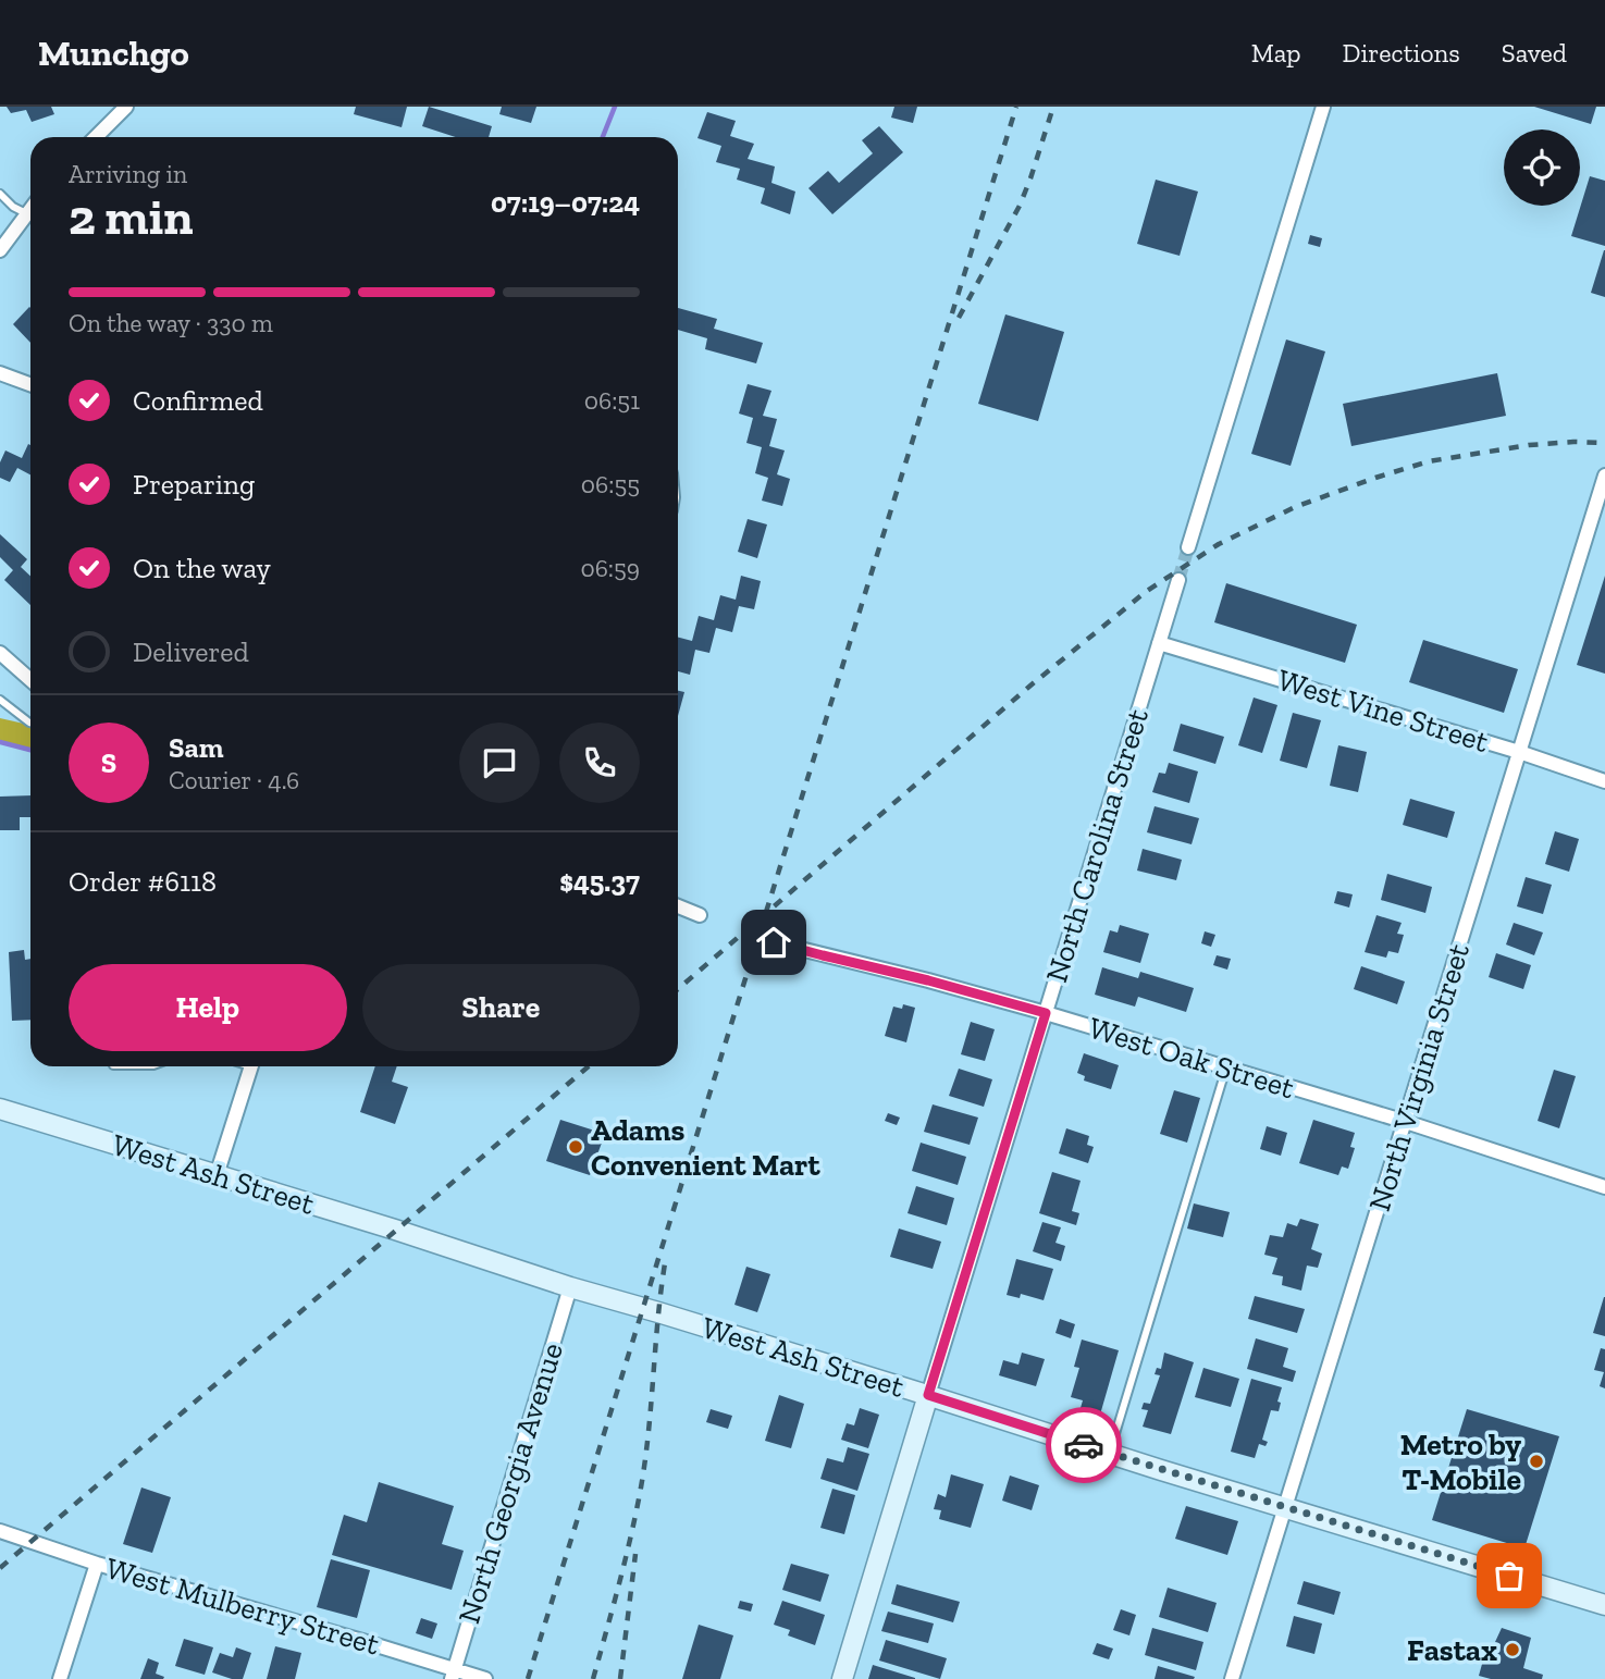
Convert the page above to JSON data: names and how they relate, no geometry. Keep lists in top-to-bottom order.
{
  "streets": {
    "main road": ["North Carolina Street", "West Ash Street"],
    "street": [
      "West Vine Street",
      "West Oak Street",
      "North Virginia Street",
      "North Georgia Avenue",
      "West Mulberry Street"
    ]
  },
  "crossings": [
    ["West Vine Street", "North Carolina Street"],
    ["West Vine Street", "North Virginia Street"],
    ["North Carolina Street", "West Oak Street"],
    ["North Carolina Street", "West Ash Street"],
    ["West Oak Street", "North Virginia Street"],
    ["North Virginia Street", "West Ash Street"],
    ["West Ash Street", "North Georgia Avenue"],
    ["North Georgia Avenue", "West Mulberry Street"]
  ],
  "places": ["Adams Convenient Mart", "Metro by T-Mobile", "Fastax"],
  "page": {
    "header": "Munchgo",
    "nav": ["Map", "Directions", "Saved"],
    "heading": ["2 min", "Arriving in", "07:19–07:24"],
    "panel": [
      "Sam",
      "Courier · 4.6",
      "Order #6118",
      "$45.37"
    ],
    "bar": "On the way · 330 m",
    "list": [
      ["Confirmed", "06:51"],
      ["Preparing", "06:55"],
      ["On the way", "06:59"],
      "Delivered"
    ],
    "round": "S",
    "buttons": ["Help", "Share"]
  }
}
